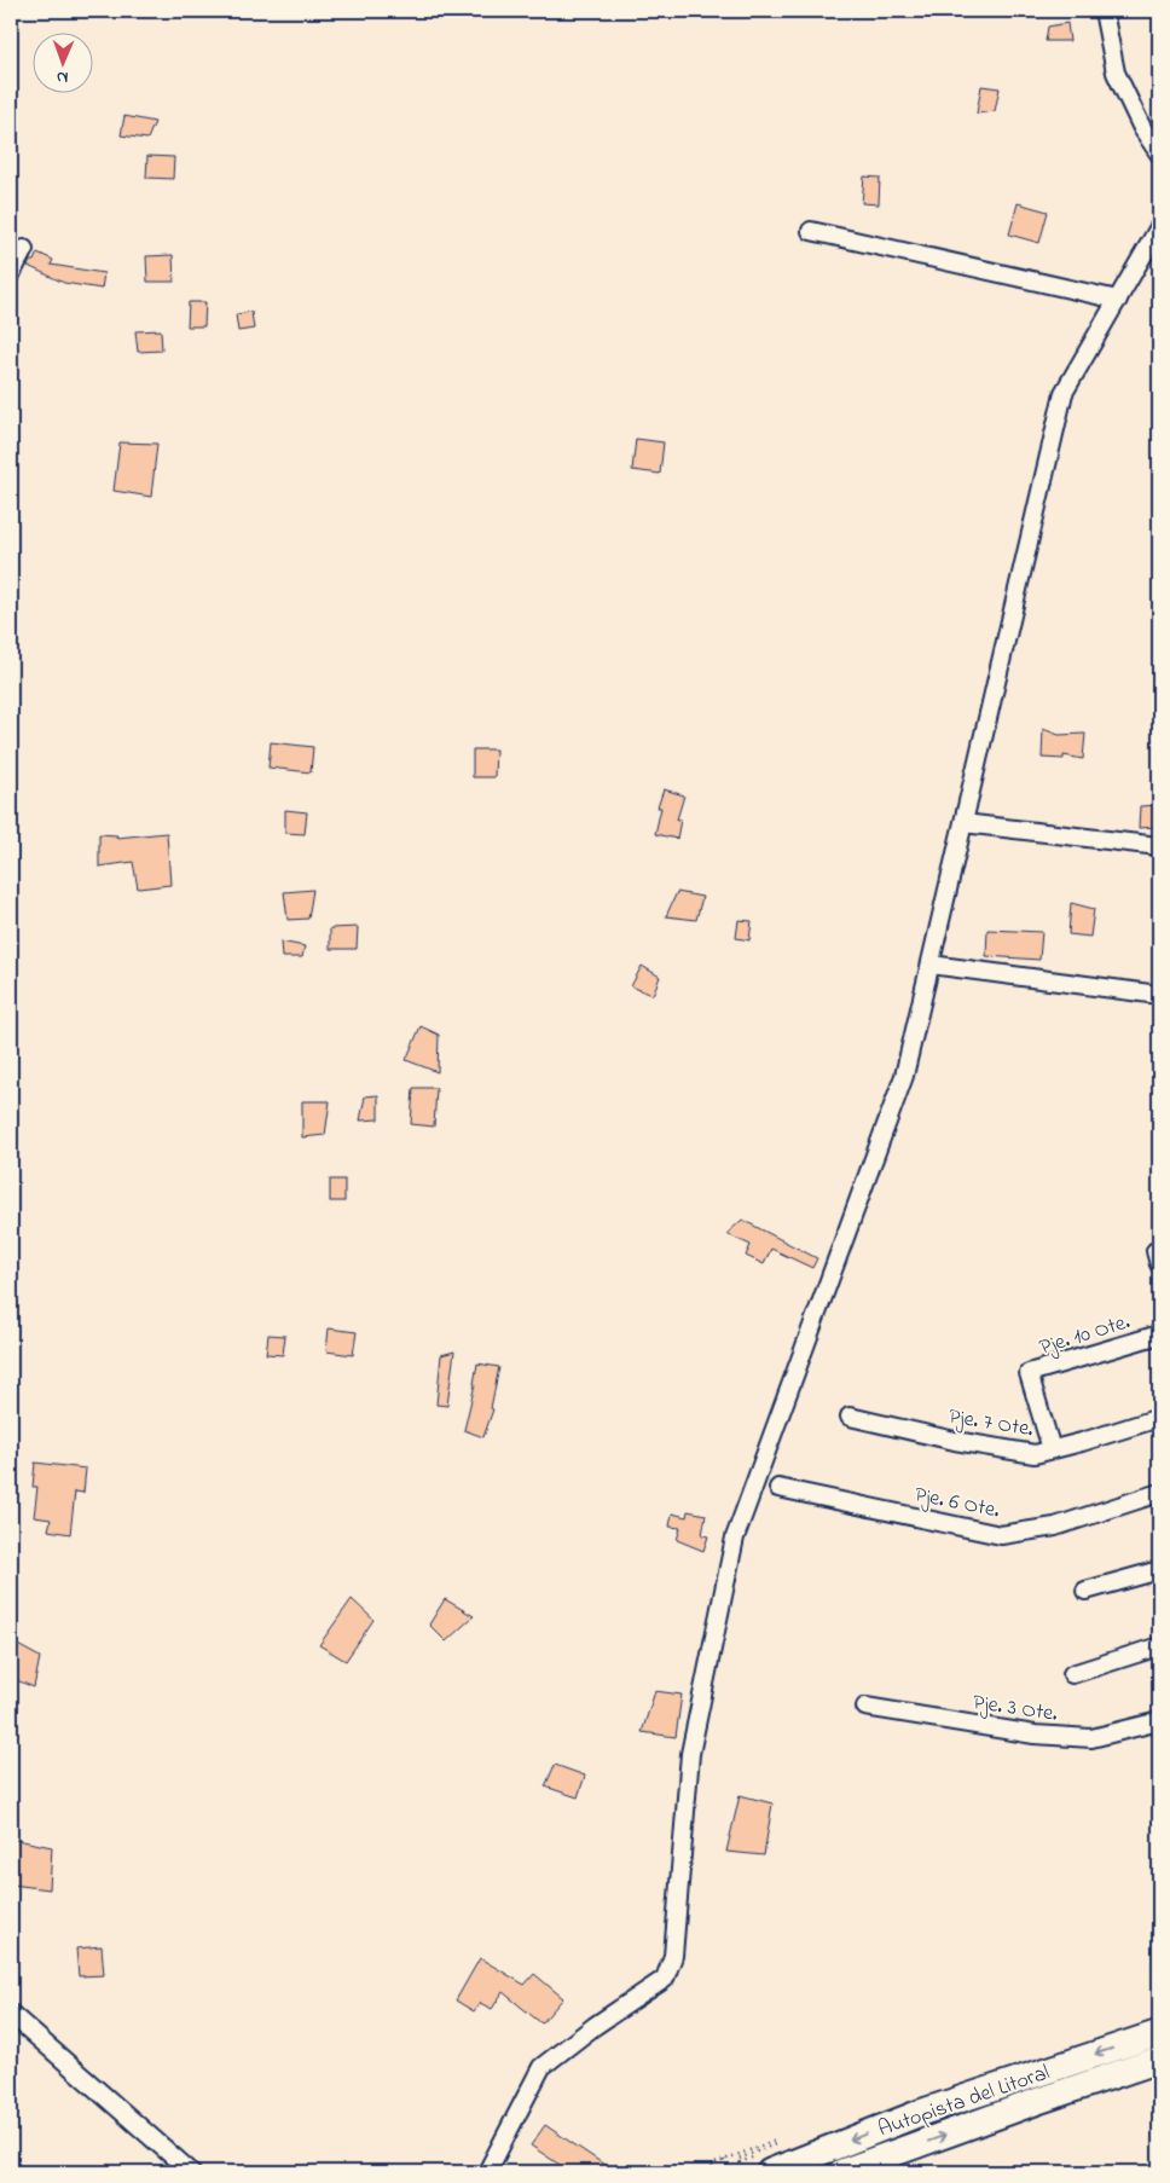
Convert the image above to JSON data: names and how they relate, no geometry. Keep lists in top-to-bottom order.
{
  "streets": {
    "main road": ["Autopista del Litoral"],
    "street": [
      "Pje. 10 Ote.",
      "Pje. 7 Ote.",
      "Pje. 6 Ote.",
      "Pje. 3 Ote."
    ]
  },
  "crossings": [
    ["Pje. 10 Ote.", "Pje. 7 Ote."]
  ],
  "north": "bottom"
}
